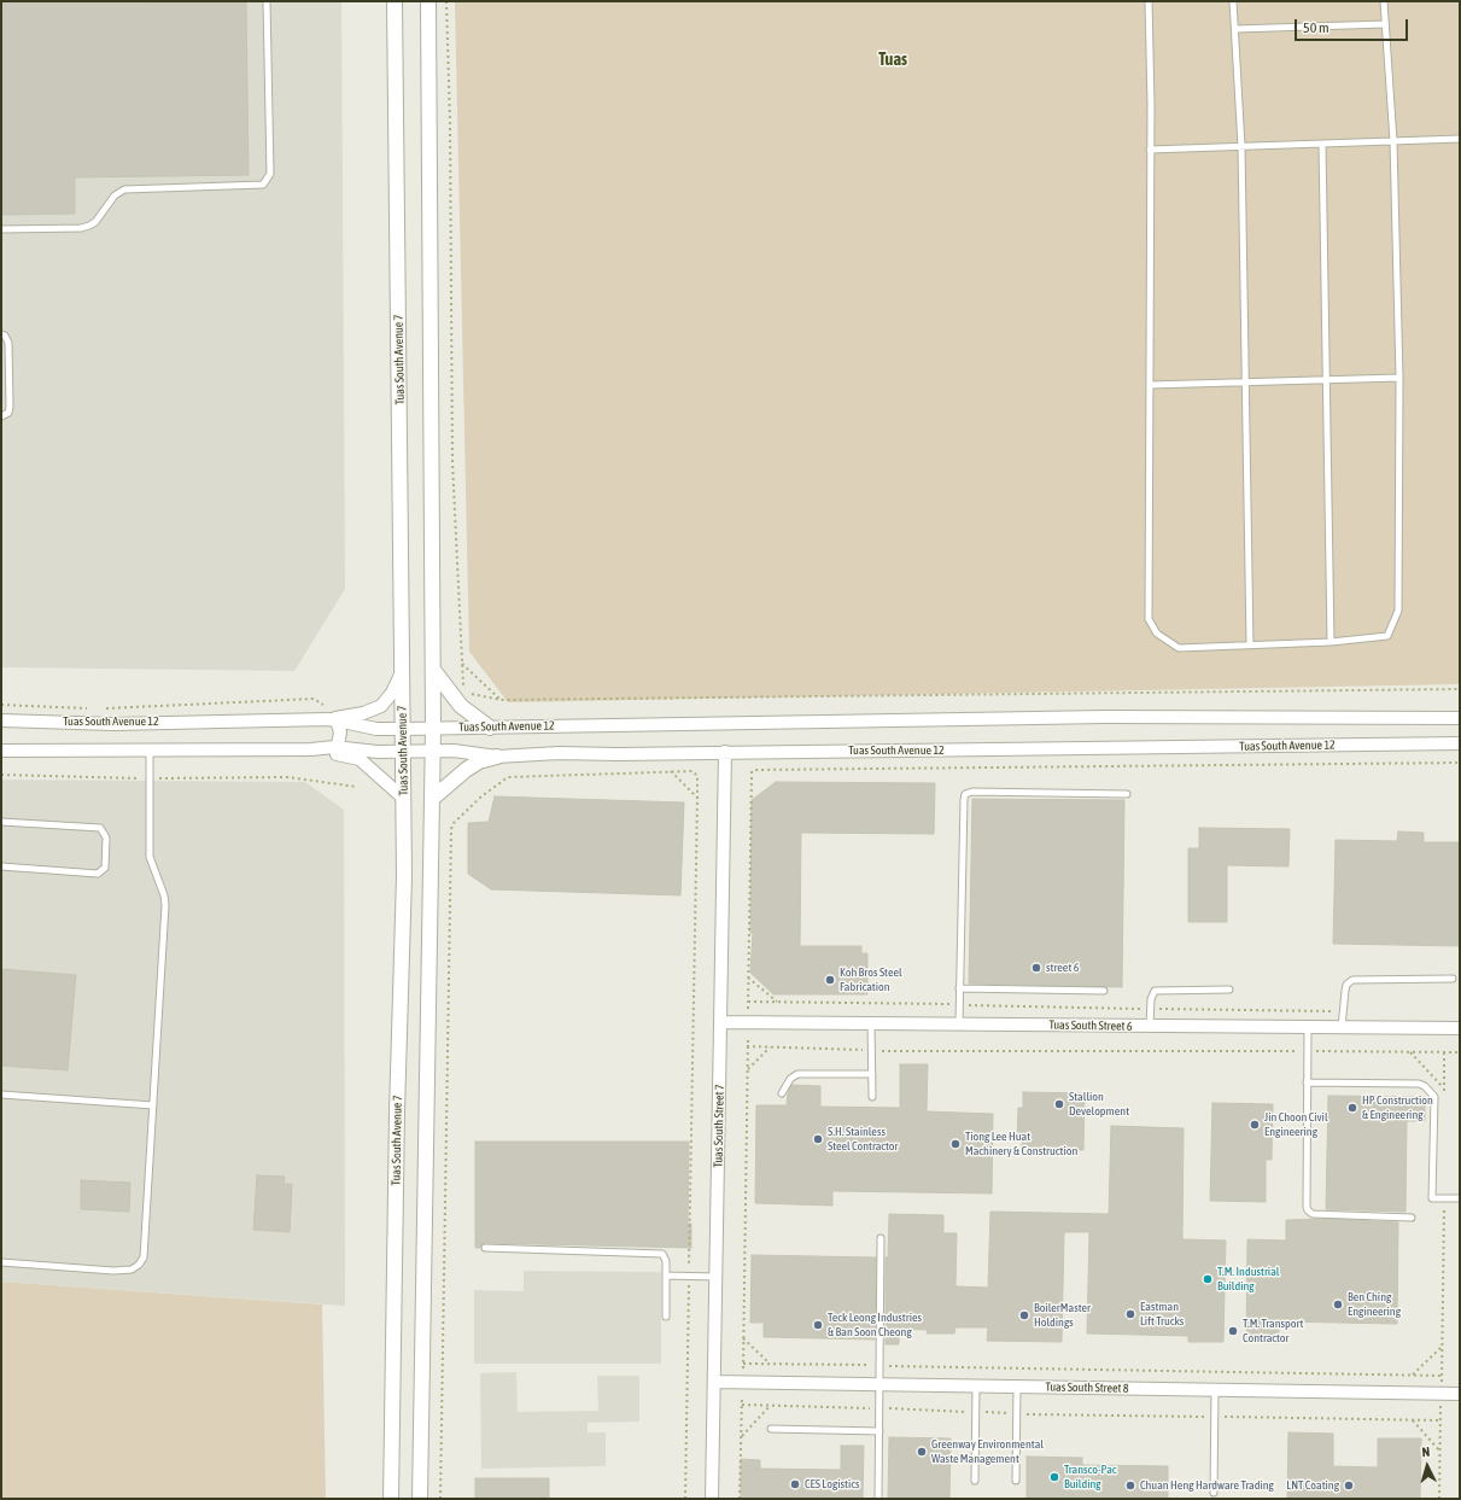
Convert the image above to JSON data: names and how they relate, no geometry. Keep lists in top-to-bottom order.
{
  "streets": {
    "street": [
      "Tuas South Avenue 7",
      "Tuas South Avenue 12",
      "Tuas South Street 6",
      "Tuas South Street 7",
      "Tuas South Street 8"
    ]
  },
  "crossings": [
    ["Tuas South Avenue 7", "Tuas South Avenue 12"],
    ["Tuas South Avenue 12", "Tuas South Street 7"],
    ["Tuas South Street 6", "Tuas South Street 7"],
    ["Tuas South Street 7", "Tuas South Street 8"]
  ],
  "districts": ["Tuas"],
  "places": [
    "street 6",
    "Koh Bros Steel Fabrication",
    "Stallion Development",
    "HP Construction & Engineering",
    "Jin Choon Civil Engineering",
    "S.H. Stainless Steel Contractor",
    "Tiong Lee Huat Machinery & Construction",
    "T.M. Industrial Building",
    "Ben Ching Engineering",
    "Eastman Lift Trucks",
    "BoilerMaster Holdings",
    "Teck Leong Industries & Ban Soon Cheong",
    "T.M. Transport Contractor",
    "Greenway Environmental Waste Management",
    "Transco-Pac Building",
    "CES Logistics",
    "Chuan Heng Hardware Trading",
    "LNT Coating"
  ],
  "scale_bar": "50 m",
  "north": "top"
}
